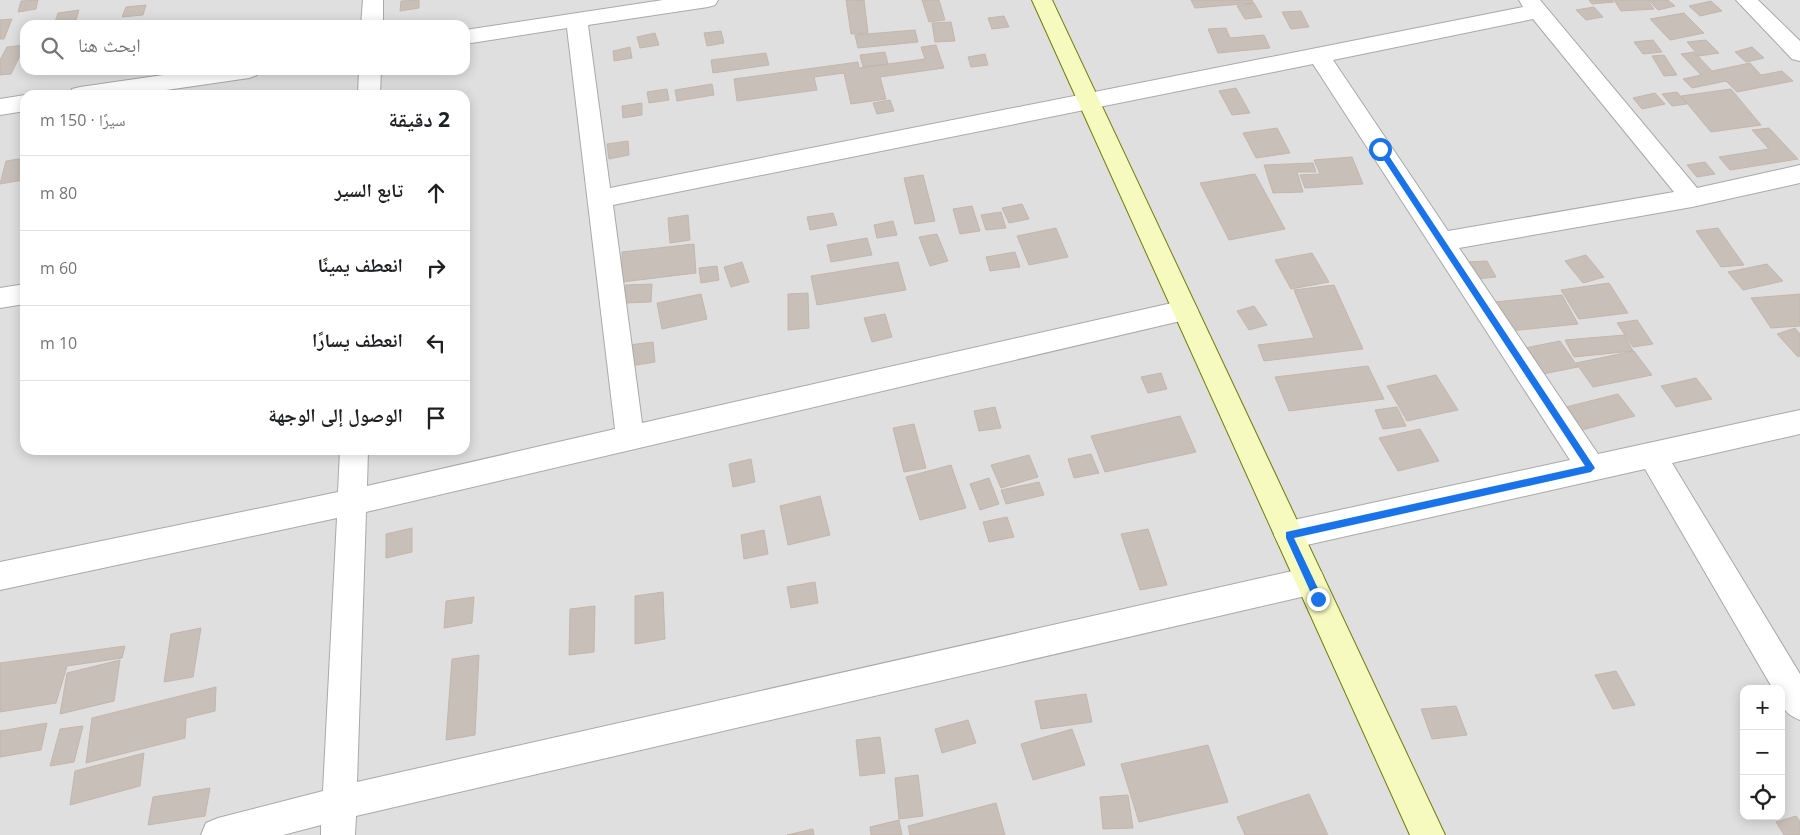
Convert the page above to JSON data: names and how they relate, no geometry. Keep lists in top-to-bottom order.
{
  "page": {
    "search": "ابحث هنا",
    "heading": ["2 دقيقة", "سيرًا · 150 m"],
    "list": [
      ["تابع السير", "80 m"],
      ["انعطف يمينًا", "60 m"],
      ["انعطف يسارًا", "10 m"],
      "الوصول إلى الوجهة"
    ],
    "map_buttons": ["+", "−"]
  }
}
